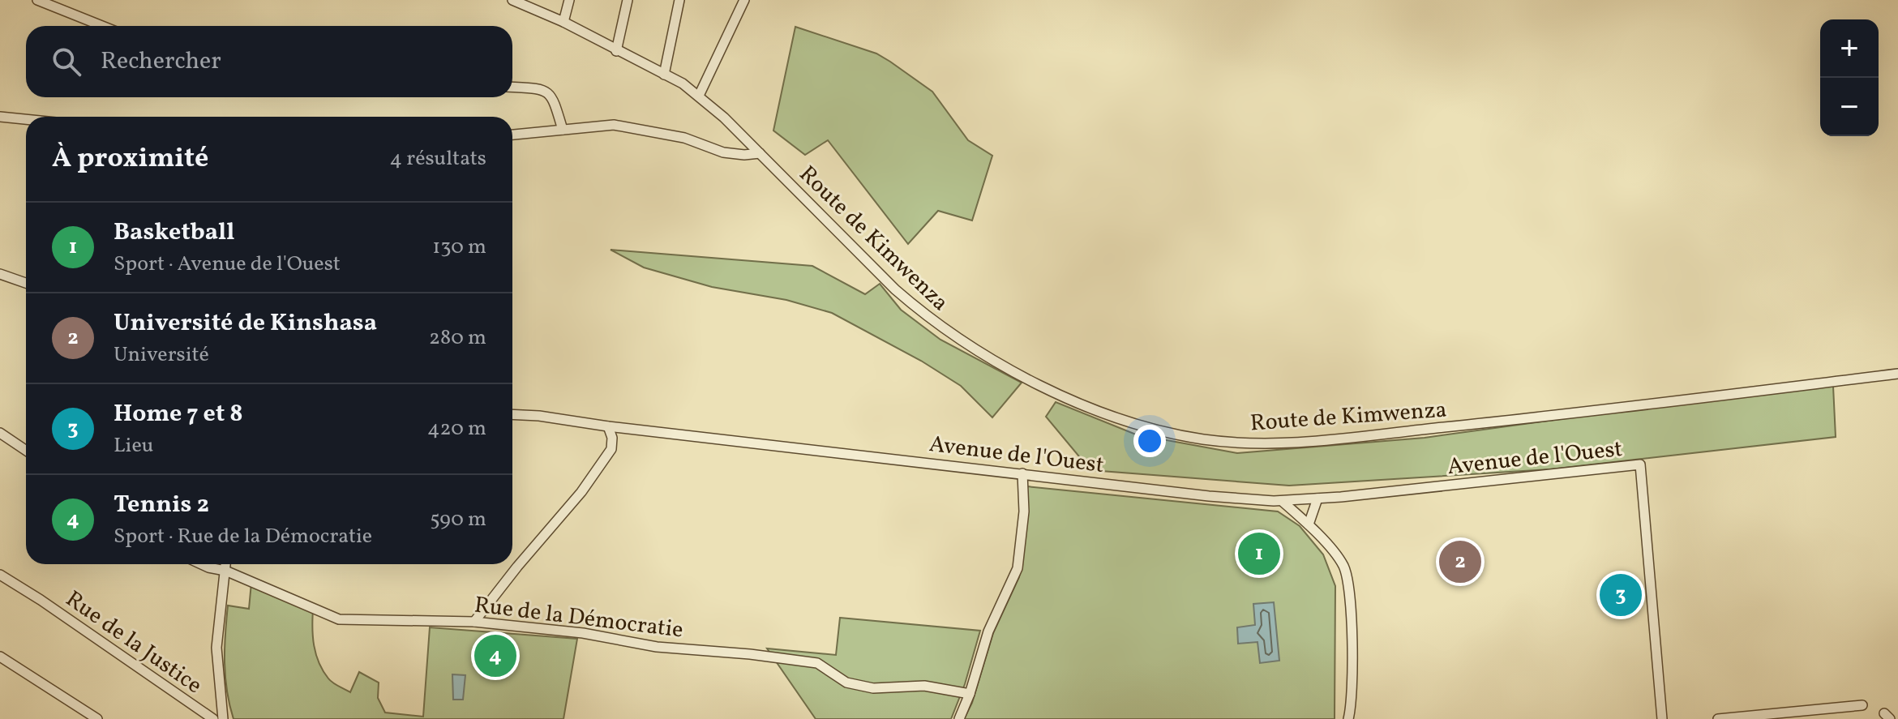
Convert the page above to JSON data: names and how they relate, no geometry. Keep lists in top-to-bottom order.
{
  "streets": {
    "street": [
      "Route de Kimwenza",
      "Avenue de l'Ouest",
      "Rue de la Démocratie",
      "Rue de la Justice"
    ]
  },
  "page": {
    "map_buttons": ["+", "−"],
    "search": "Rechercher",
    "heading": ["À proximité", "4 résultats"],
    "list": [
      {
        "mark": "1",
        "name": "Basketball",
        "note": "Sport · Avenue de l'Ouest",
        "value": "130 m"
      },
      {
        "mark": "2",
        "name": "Université de Kinshasa",
        "note": "Université",
        "value": "280 m"
      },
      {
        "mark": "3",
        "name": "Home 7 et 8",
        "note": "Lieu",
        "value": "420 m"
      },
      {
        "mark": "4",
        "name": "Tennis 2",
        "note": "Sport · Rue de la Démocratie",
        "value": "590 m"
      }
    ],
    "pins": [
      "1",
      "2",
      "3",
      "4"
    ]
  }
}
